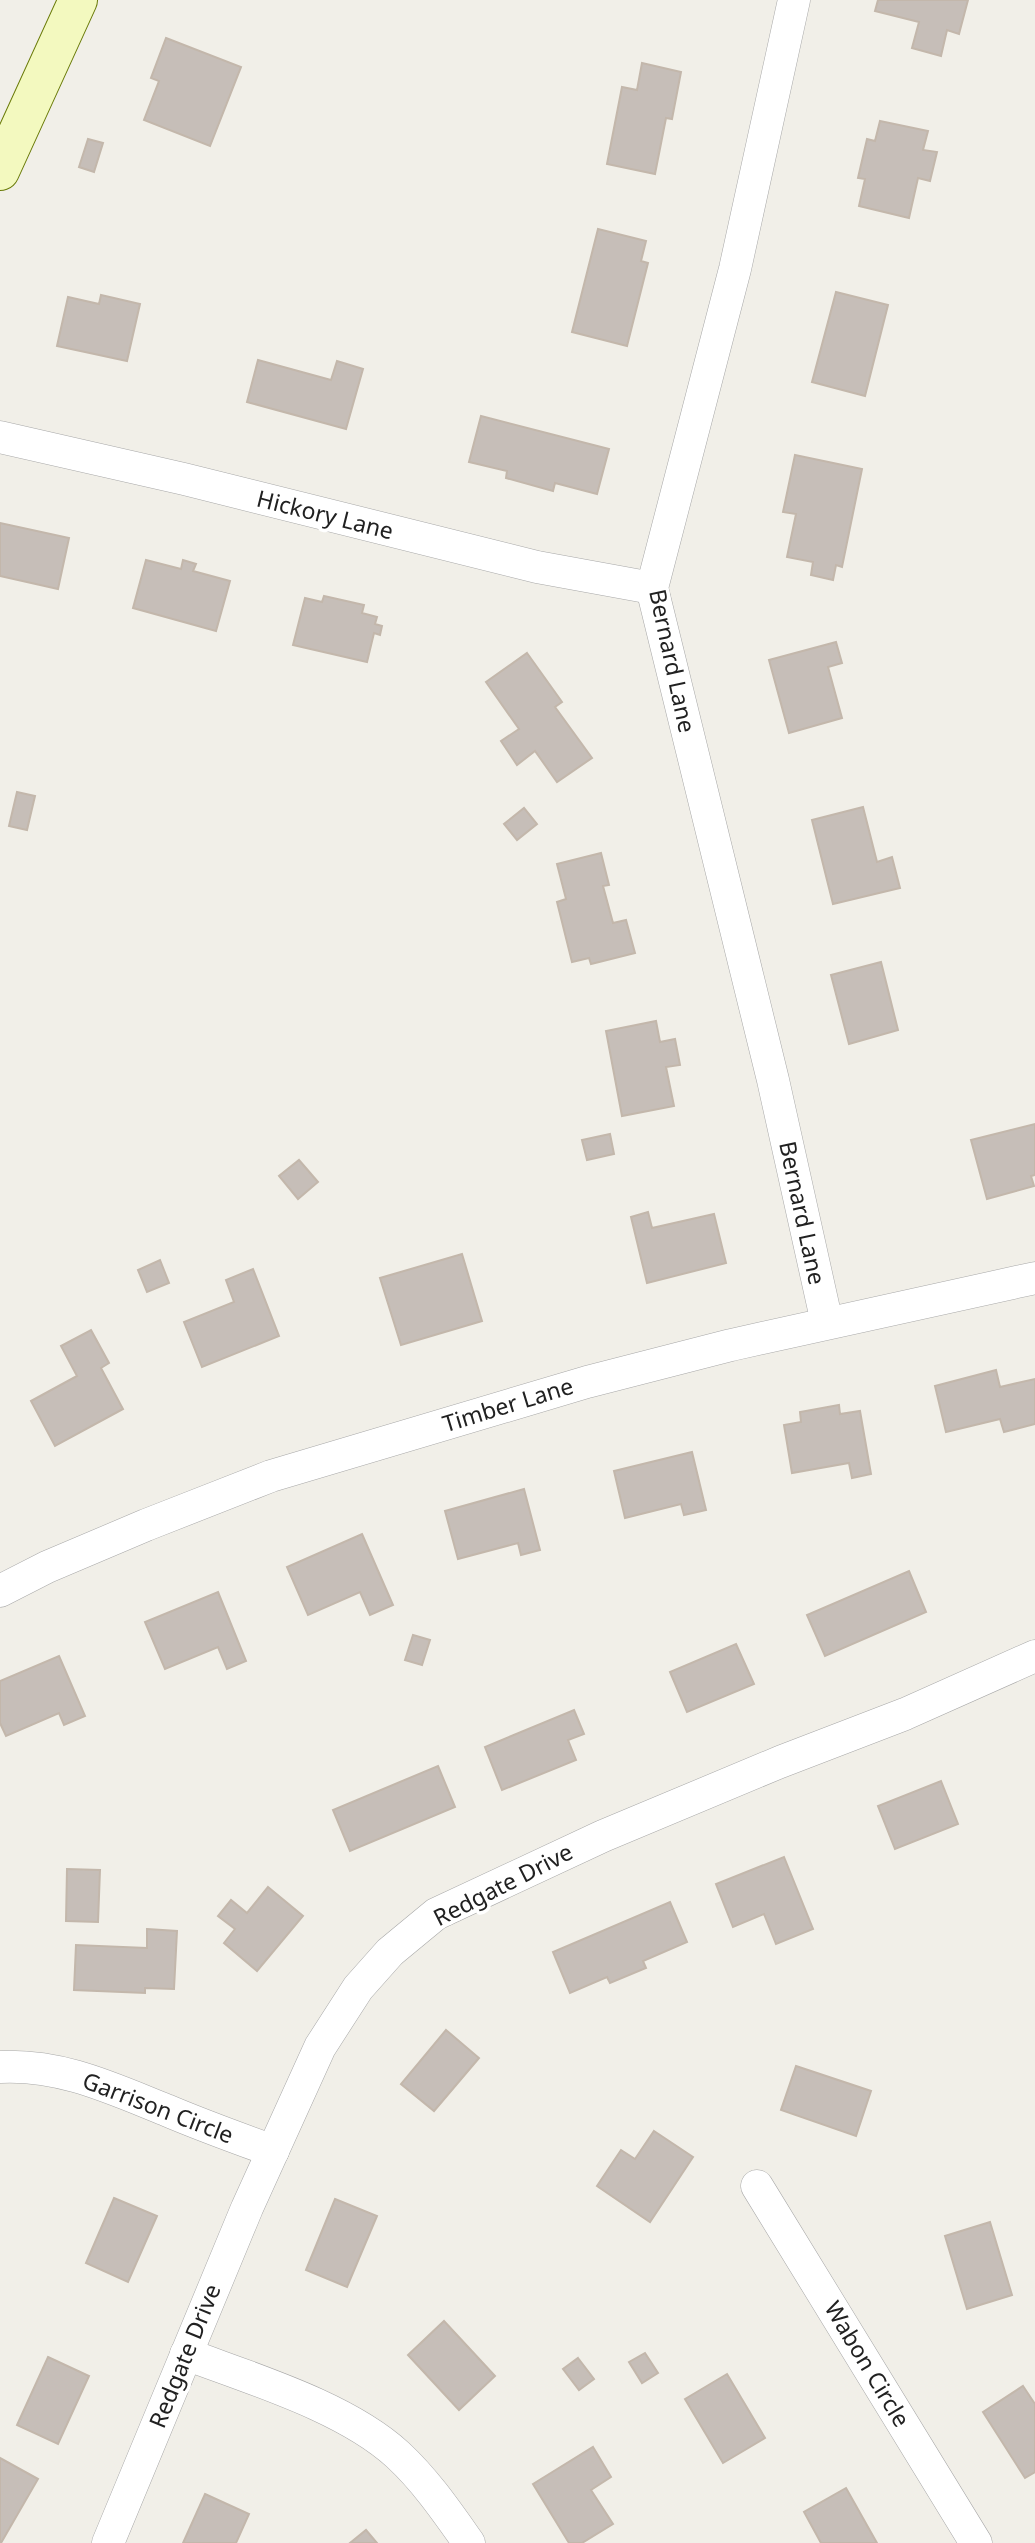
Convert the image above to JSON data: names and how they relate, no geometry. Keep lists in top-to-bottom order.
{
  "streets": {
    "street": [
      "Hickory Lane",
      "Bernard Lane",
      "Timber Lane",
      "Redgate Drive",
      "Garrison Circle",
      "Wabon Circle"
    ]
  },
  "crossings": [
    ["Hickory Lane", "Bernard Lane"],
    ["Bernard Lane", "Timber Lane"],
    ["Redgate Drive", "Garrison Circle"]
  ]
}
